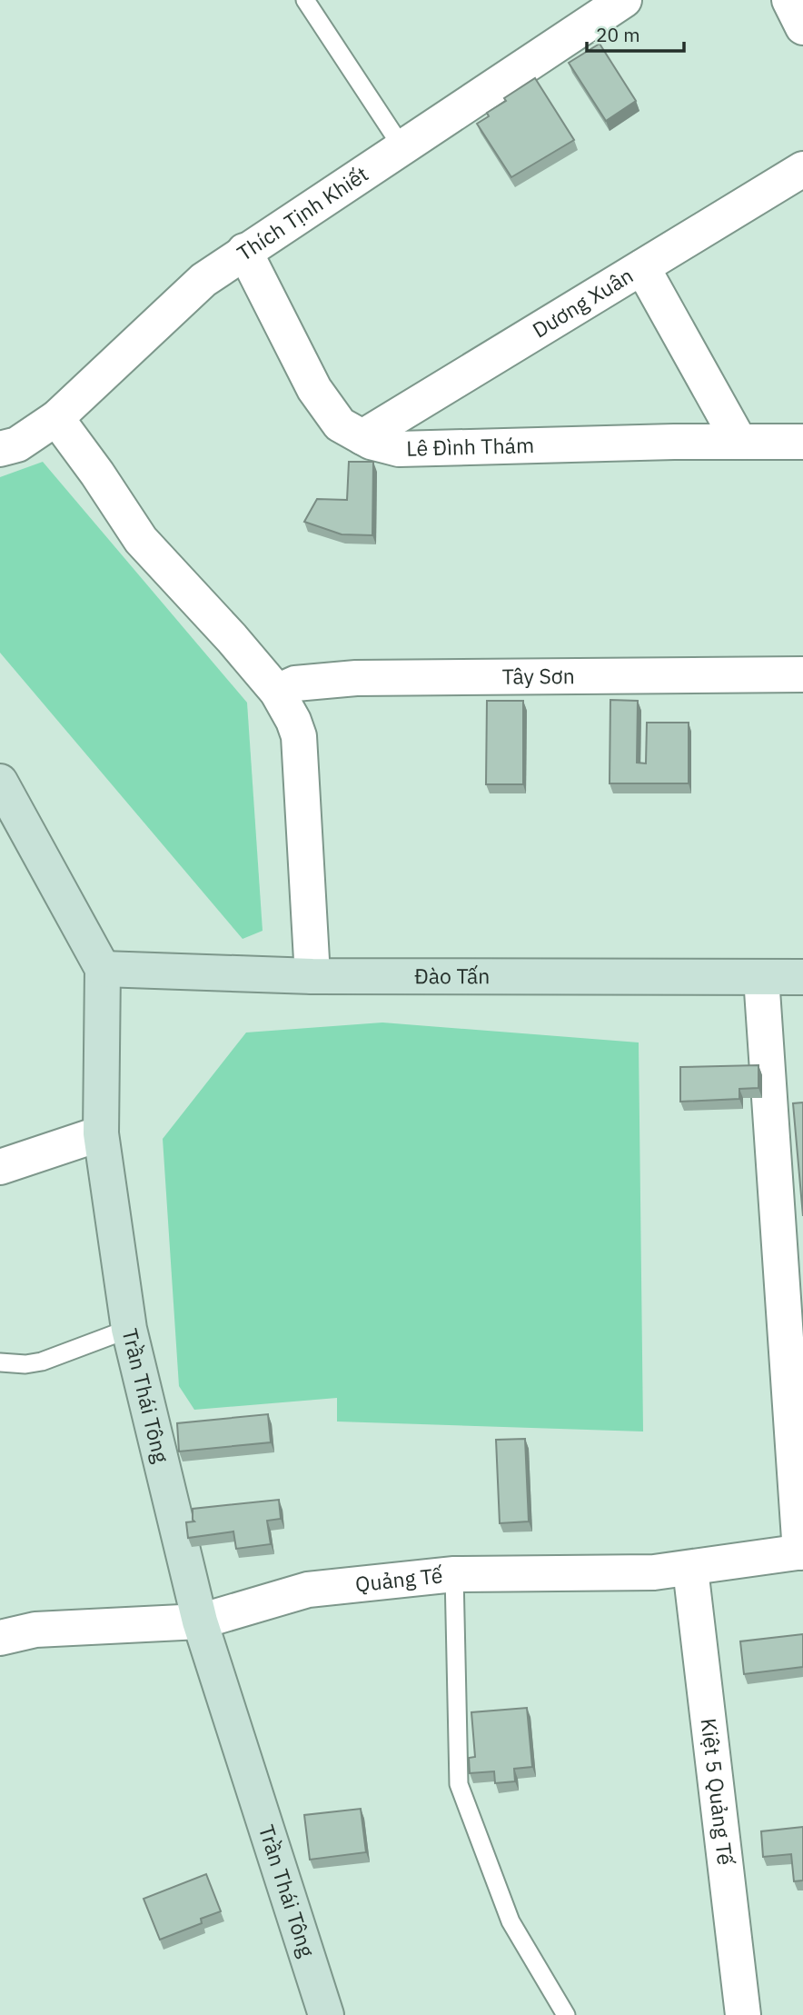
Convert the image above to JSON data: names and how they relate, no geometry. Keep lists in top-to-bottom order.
{
  "streets": {
    "street": [
      "Thích Tịnh Khiết",
      "Dương Xuân",
      "Lê Đình Thám",
      "Tây Sơn",
      "Đào Tấn",
      "Trần Thái Tông",
      "Quảng Tế",
      "Kiệt 5 Quảng Tế"
    ]
  },
  "crossings": [
    ["Thích Tịnh Khiết", "Lê Đình Thám"],
    ["Dương Xuân", "Lê Đình Thám"],
    ["Đào Tấn", "Trần Thái Tông"],
    ["Trần Thái Tông", "Quảng Tế"],
    ["Quảng Tế", "Kiệt 5 Quảng Tế"]
  ],
  "scale_bar": "20 m"
}
